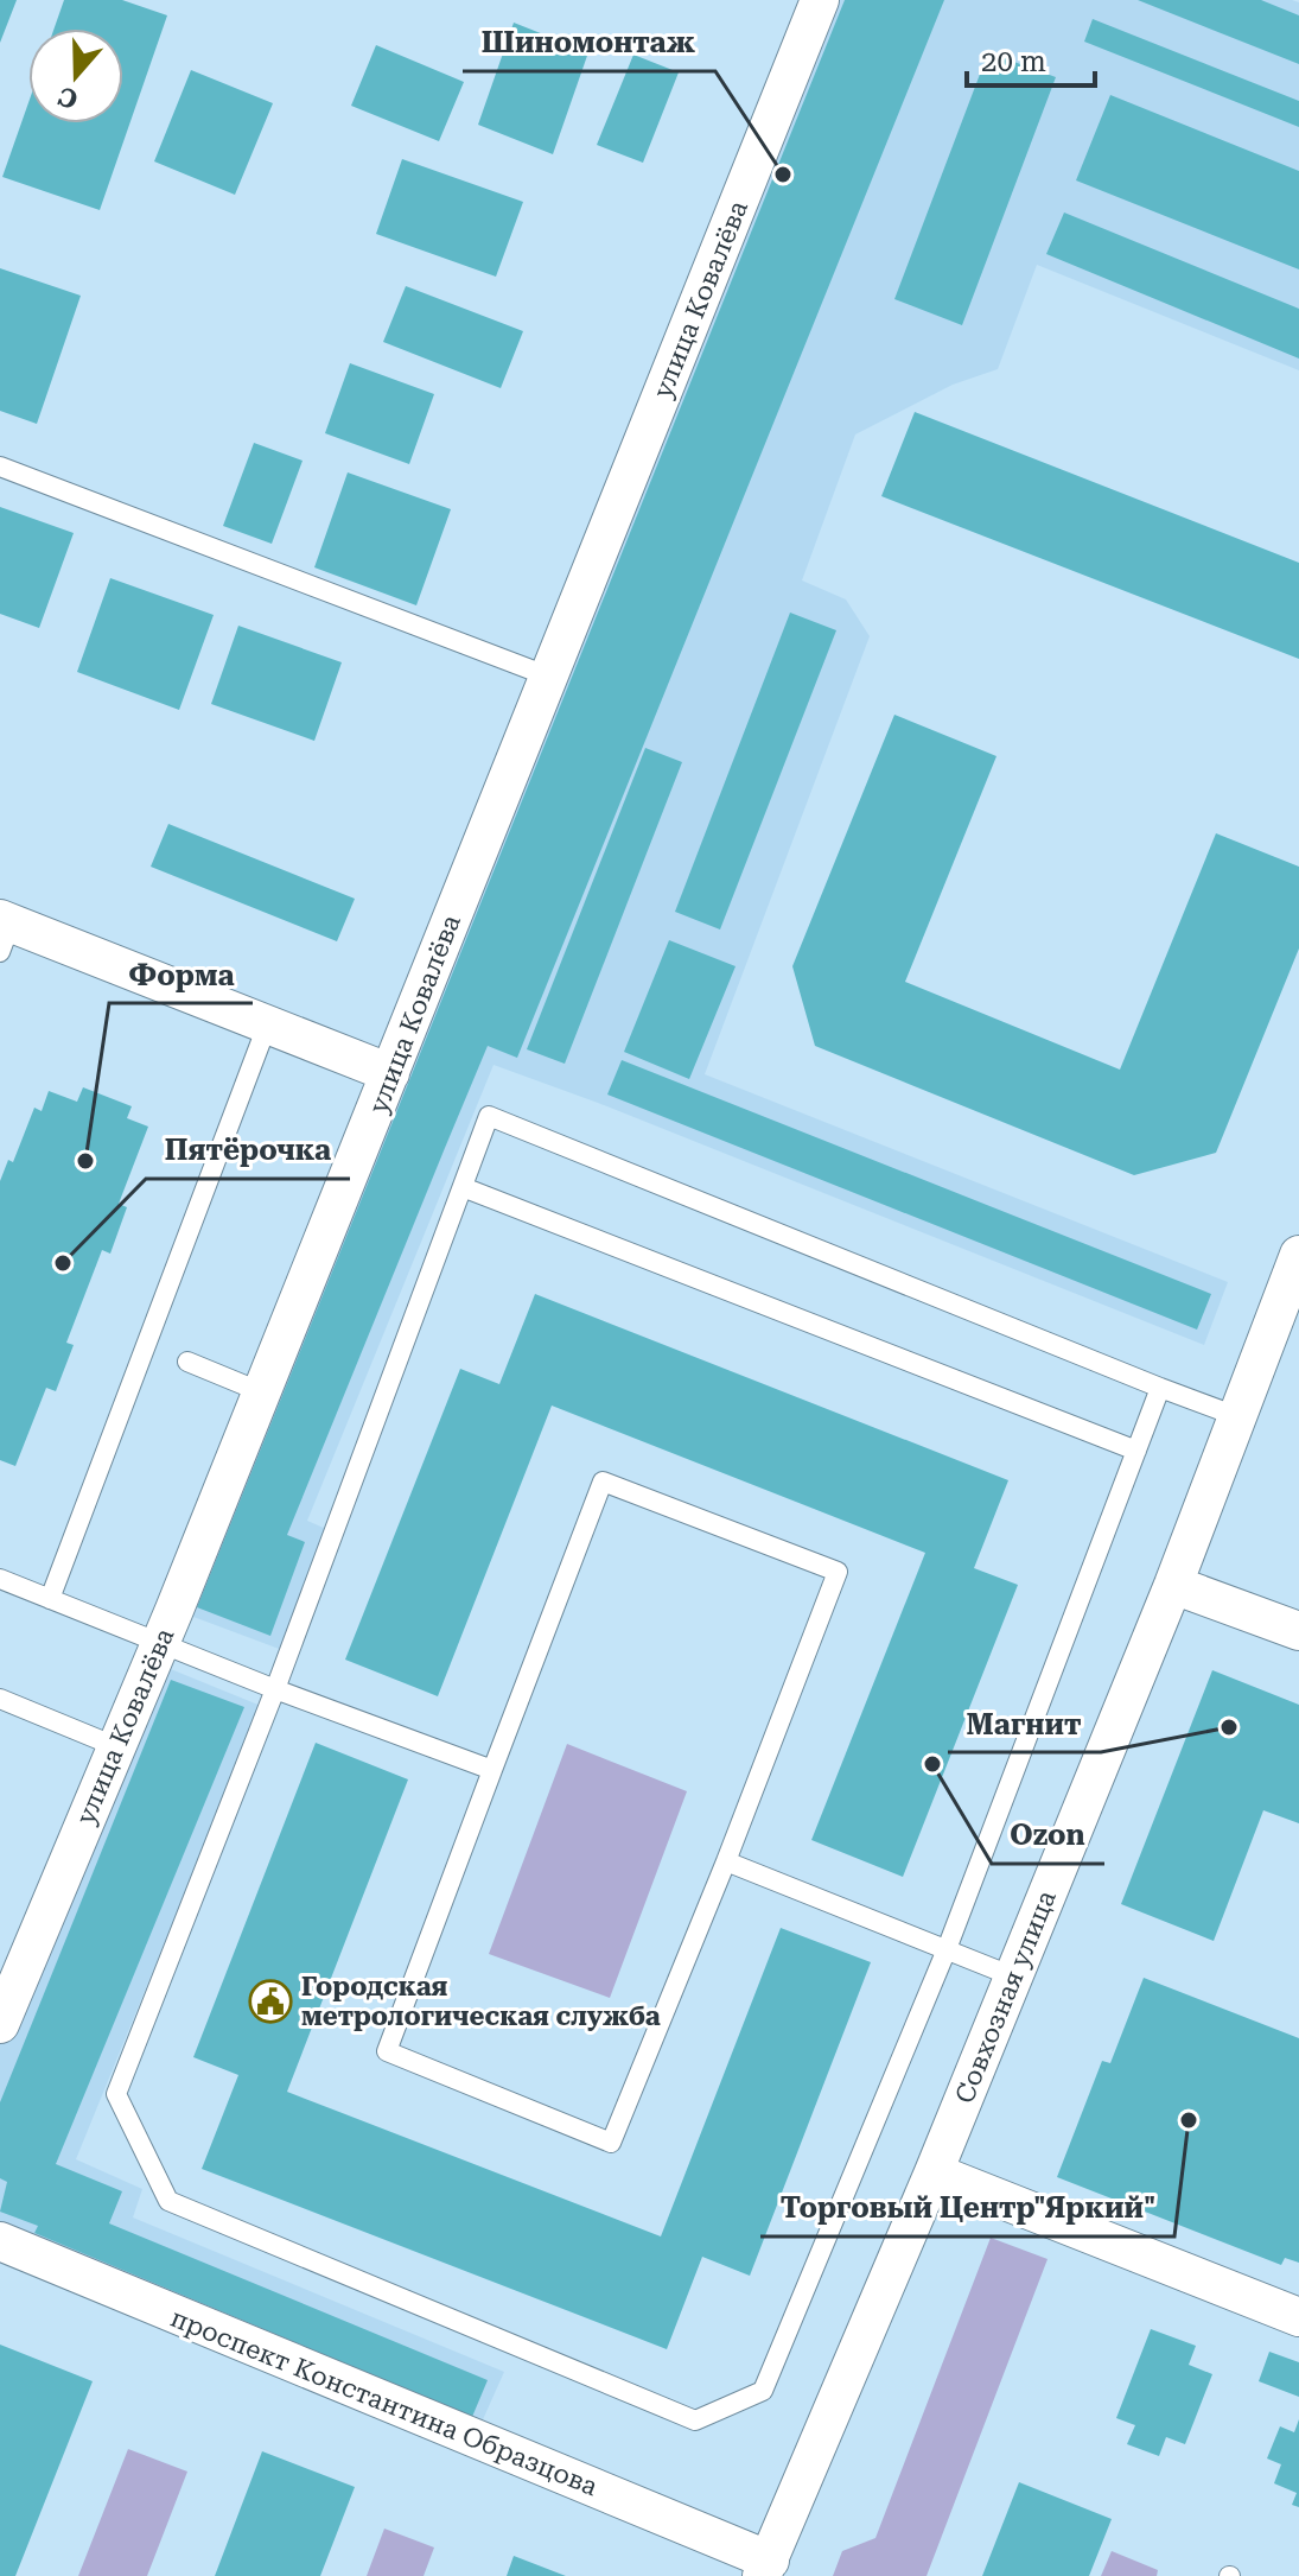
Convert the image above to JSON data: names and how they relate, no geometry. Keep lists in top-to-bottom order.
{
  "streets": {
    "street": ["улица Ковалёва", "Совхозная улица", "проспект Константина Образцова"]
  },
  "crossings": [
    ["Совхозная улица", "проспект Константина Образцова"]
  ],
  "places": {
    "other": [
      "Шиномонтаж",
      "Форма",
      "Пятёрочка",
      "Магнит",
      "Ozon",
      "Торговый Центр\"Яркий\""
    ],
    "public building": ["Городская метрологическая служба"]
  },
  "scale_bar": "20 m",
  "north": "bottom"
}
